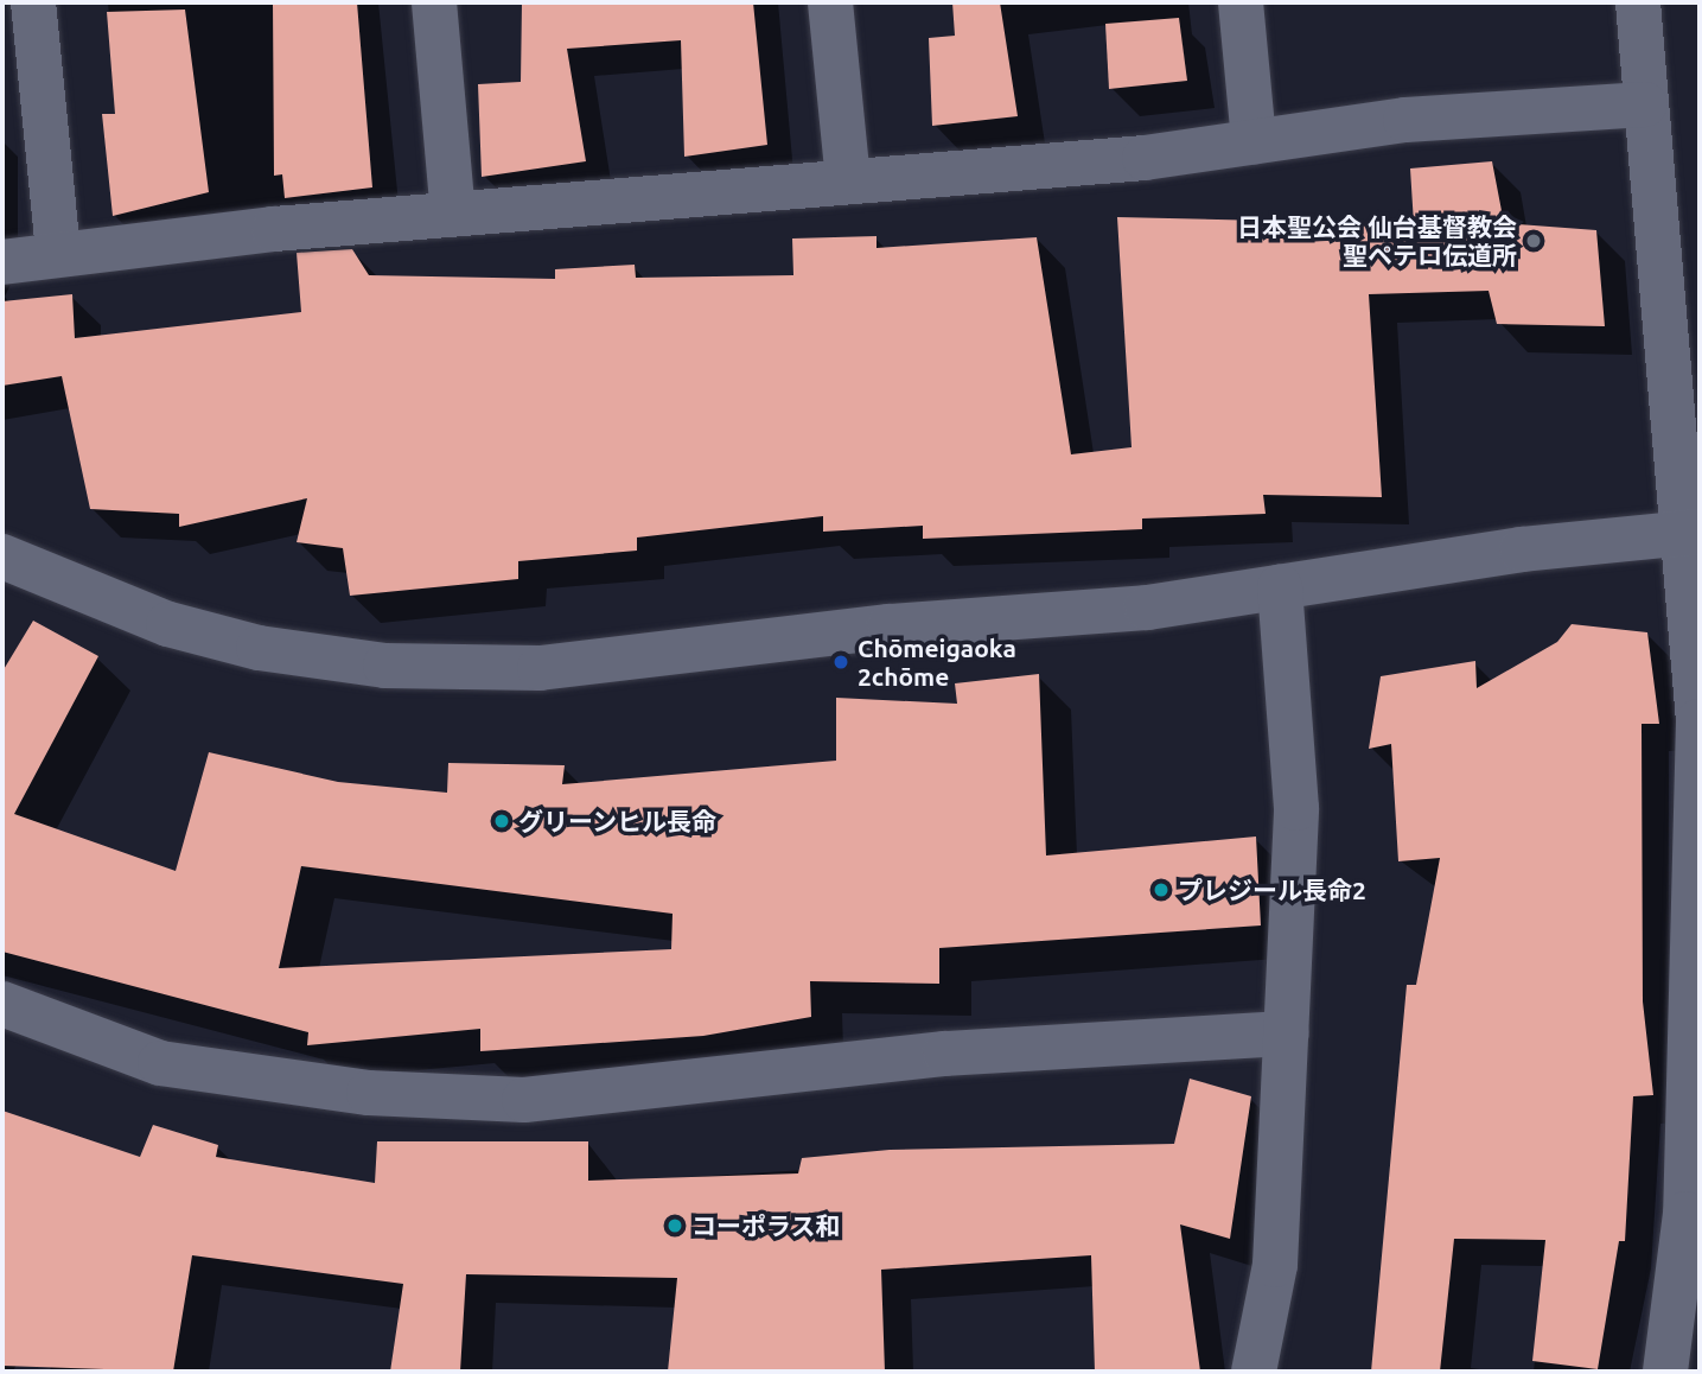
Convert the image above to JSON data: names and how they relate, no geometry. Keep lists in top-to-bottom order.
{
  "places": [
    "日本聖公会 仙台基督教会 聖ペテロ伝道所",
    "Chōmeigaoka 2chōme",
    "グリーンヒル長命",
    "プレジール長命2",
    "コーポラス和"
  ]
}
